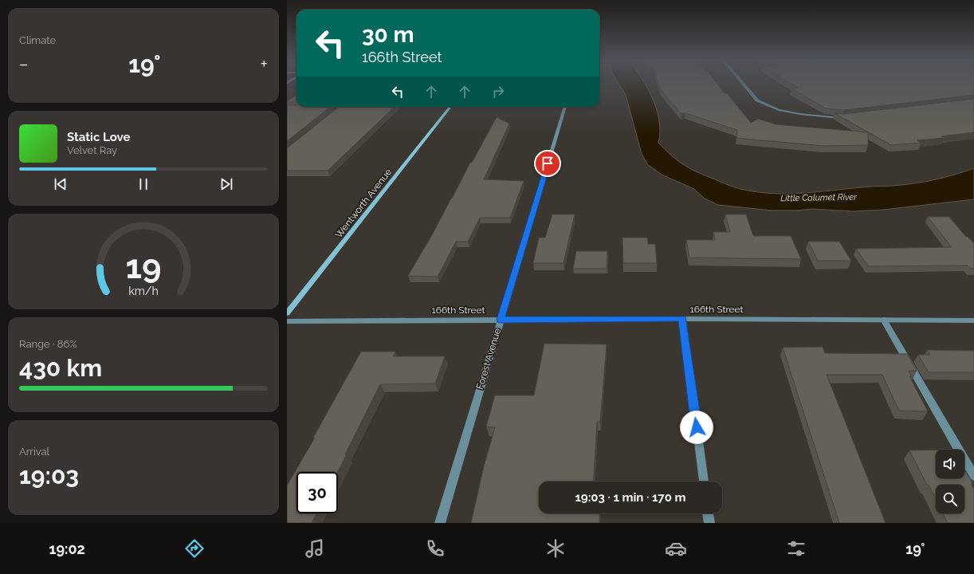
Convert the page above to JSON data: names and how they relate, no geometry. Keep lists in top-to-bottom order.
{
  "streets": {
    "street": ["Wentworth Avenue", "166th Street", "Forest Avenue"]
  },
  "crossings": [
    ["166th Street", "Forest Avenue"]
  ],
  "water": ["Little Calumet River"],
  "page": {
    "tile": [
      "Climate",
      ["Range · 86%", "430 km"],
      ["Arrival", "19:03"]
    ],
    "turn": ["30 m", "166th Street"],
    "heat": ["−", "19°", "+"],
    "song": ["Static Love", "Velvet Ray"],
    "limit": "30",
    "trip": "19:03 · 1 min · 170 m",
    "tabs": ["19:02", "19°"],
    "gauge": ["19", "km/h"]
  }
}
